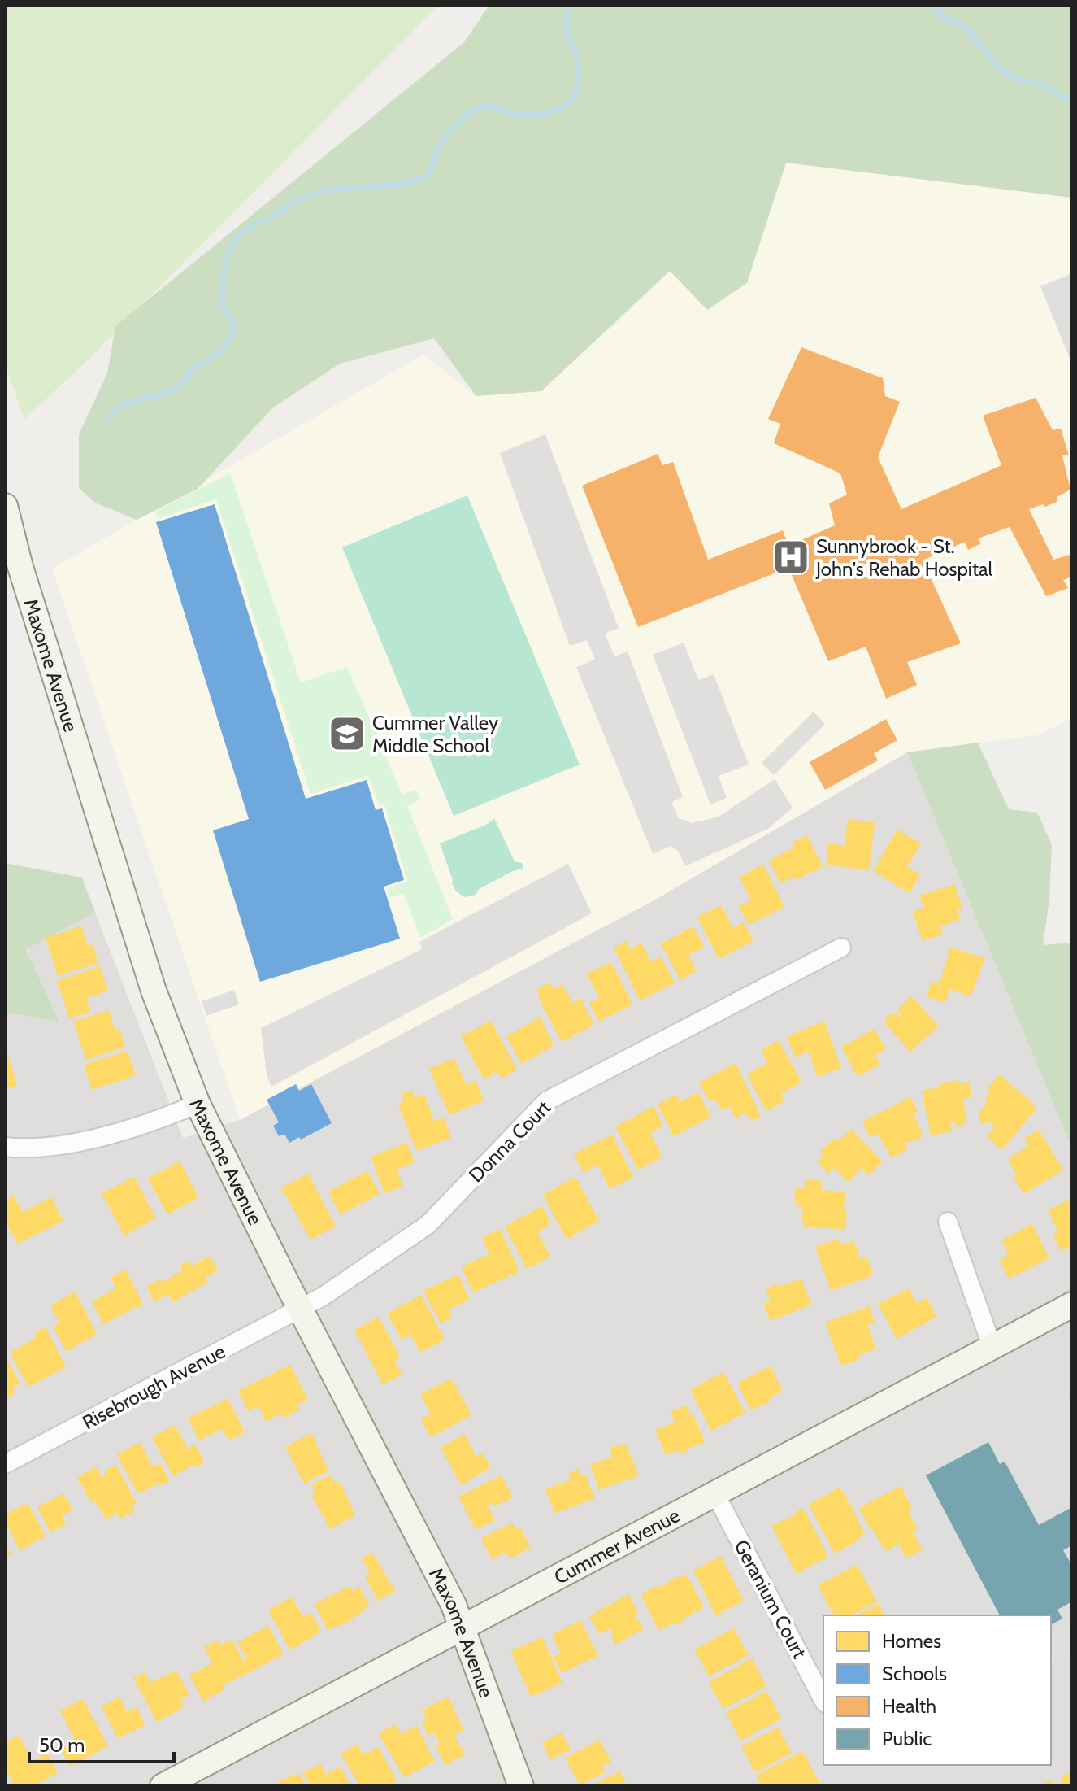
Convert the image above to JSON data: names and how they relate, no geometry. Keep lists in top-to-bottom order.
{
  "streets": {
    "street": [
      "Maxome Avenue",
      "Donna Court",
      "Risebrough Avenue",
      "Cummer Avenue",
      "Geranium Court"
    ]
  },
  "crossings": [
    ["Maxome Avenue", "Donna Court"],
    ["Maxome Avenue", "Risebrough Avenue"],
    ["Maxome Avenue", "Cummer Avenue"],
    ["Donna Court", "Risebrough Avenue"],
    ["Cummer Avenue", "Geranium Court"]
  ],
  "places": {
    "hospital": ["Sunnybrook - St. John's Rehab Hospital"],
    "school or university": ["Cummer Valley Middle School"]
  },
  "legend": [
    "Homes",
    "Schools",
    "Health",
    "Public"
  ],
  "scale_bar": "50 m"
}
